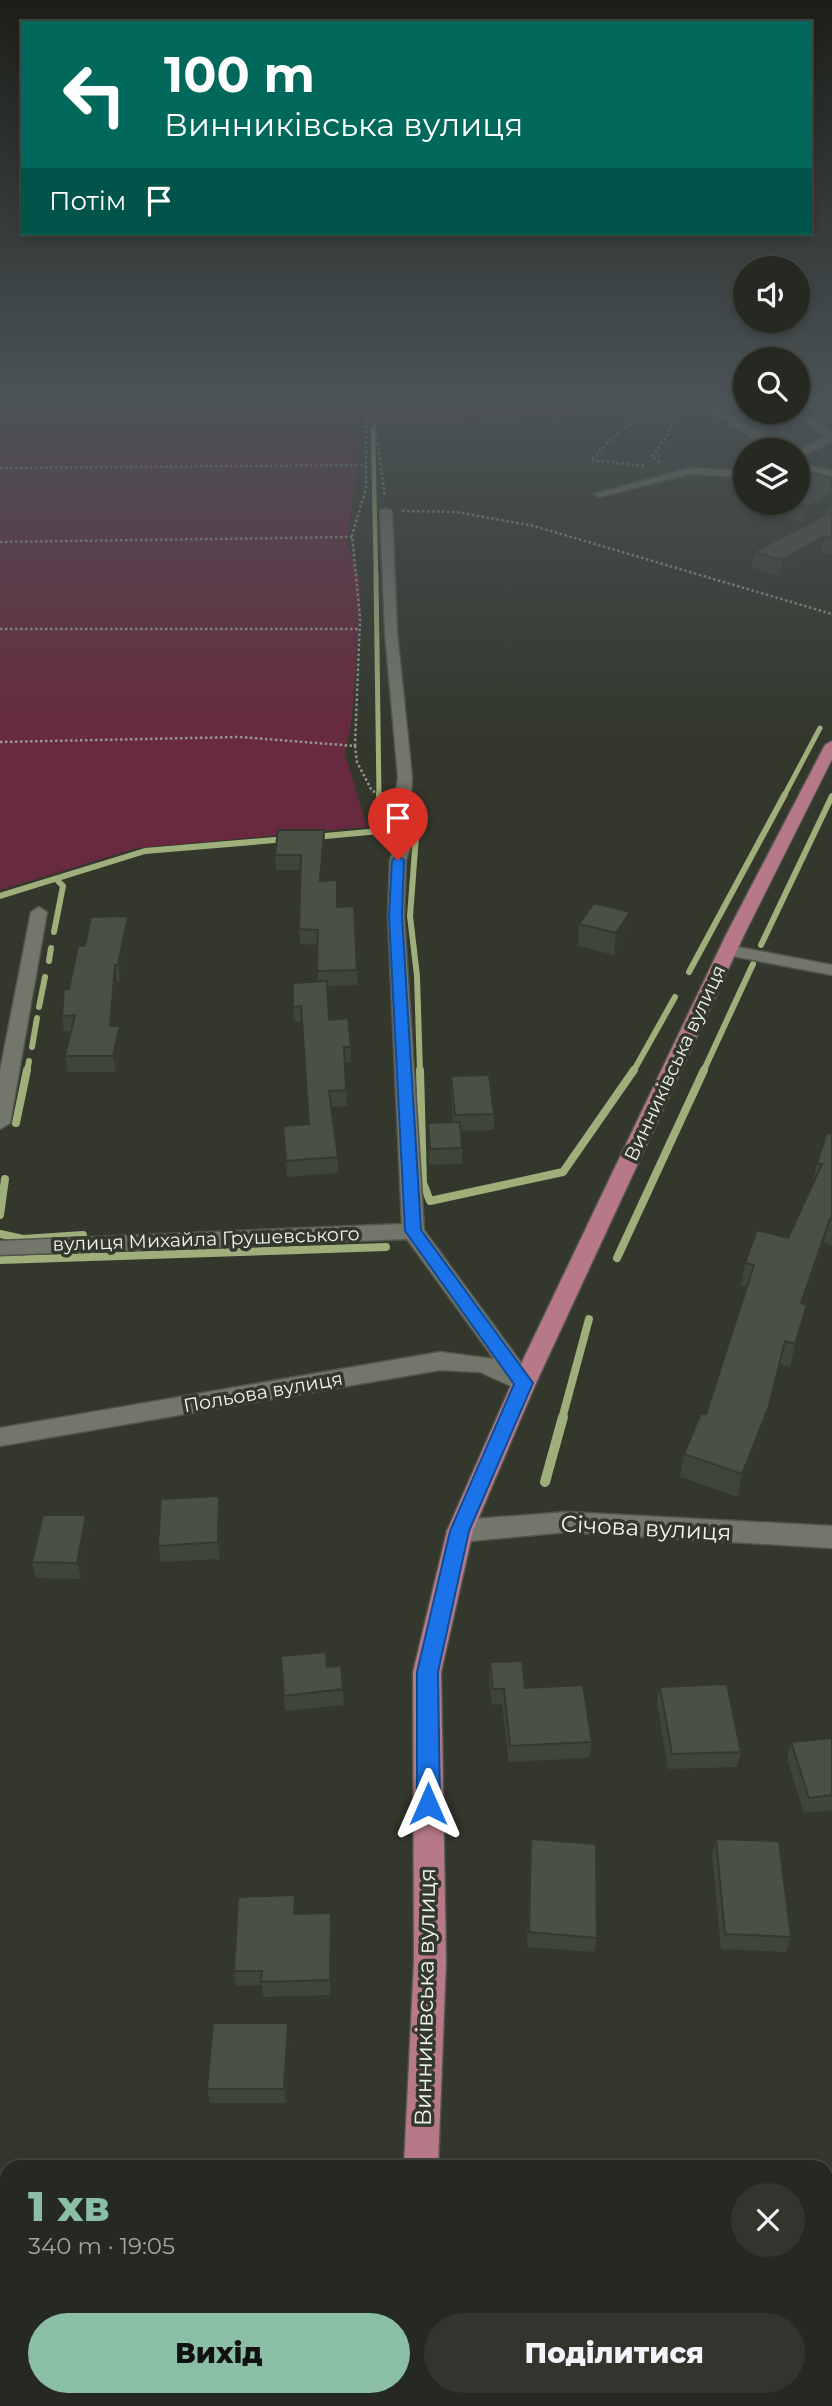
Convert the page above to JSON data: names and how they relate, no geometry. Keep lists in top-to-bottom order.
{
  "streets": {
    "main road": ["Винниківська вулиця"],
    "street": ["вулиця Михайла Грушевського", "Польова вулиця", "Січова вулиця"]
  },
  "crossings": [
    ["Винниківська вулиця", "Польова вулиця"],
    ["Винниківська вулиця", "Січова вулиця"]
  ],
  "page": {
    "turn": ["100 m", "Винниківська вулиця"],
    "then": "Потім",
    "heading": ["1 хв", "340 m · 19:05"],
    "buttons": ["Вихід", "Поділитися"]
  }
}
